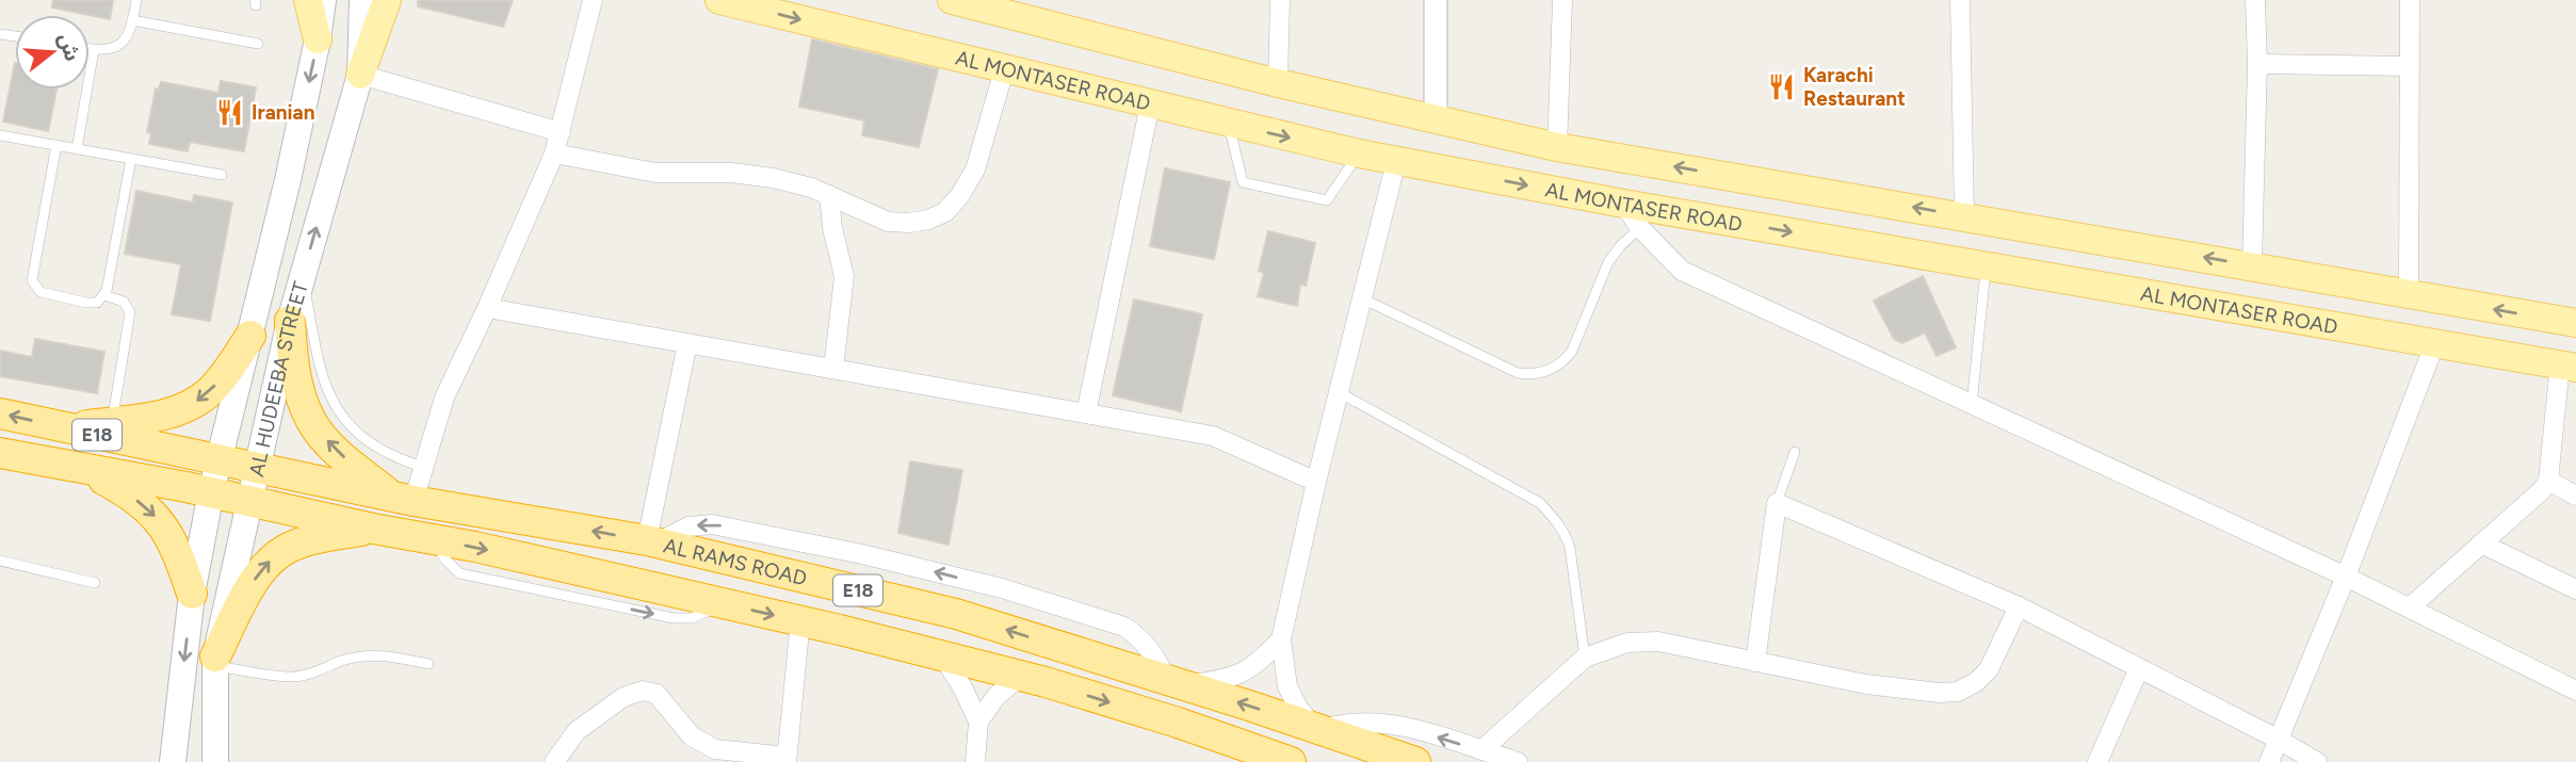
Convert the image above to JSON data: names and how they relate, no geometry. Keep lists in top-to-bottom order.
{
  "streets": {
    "highway": ["E18", "AL RAMS ROAD"],
    "main road": ["AL MONTASER ROAD", "AL HUDEEBA STREET"]
  },
  "crossings": [
    ["AL HUDEEBA STREET", "E18"],
    ["AL HUDEEBA STREET", "AL RAMS ROAD"],
    ["E18", "AL RAMS ROAD"]
  ],
  "places": {
    "restaurant": ["Karachi Restaurant", "Iranian"]
  },
  "north": "right"
}
